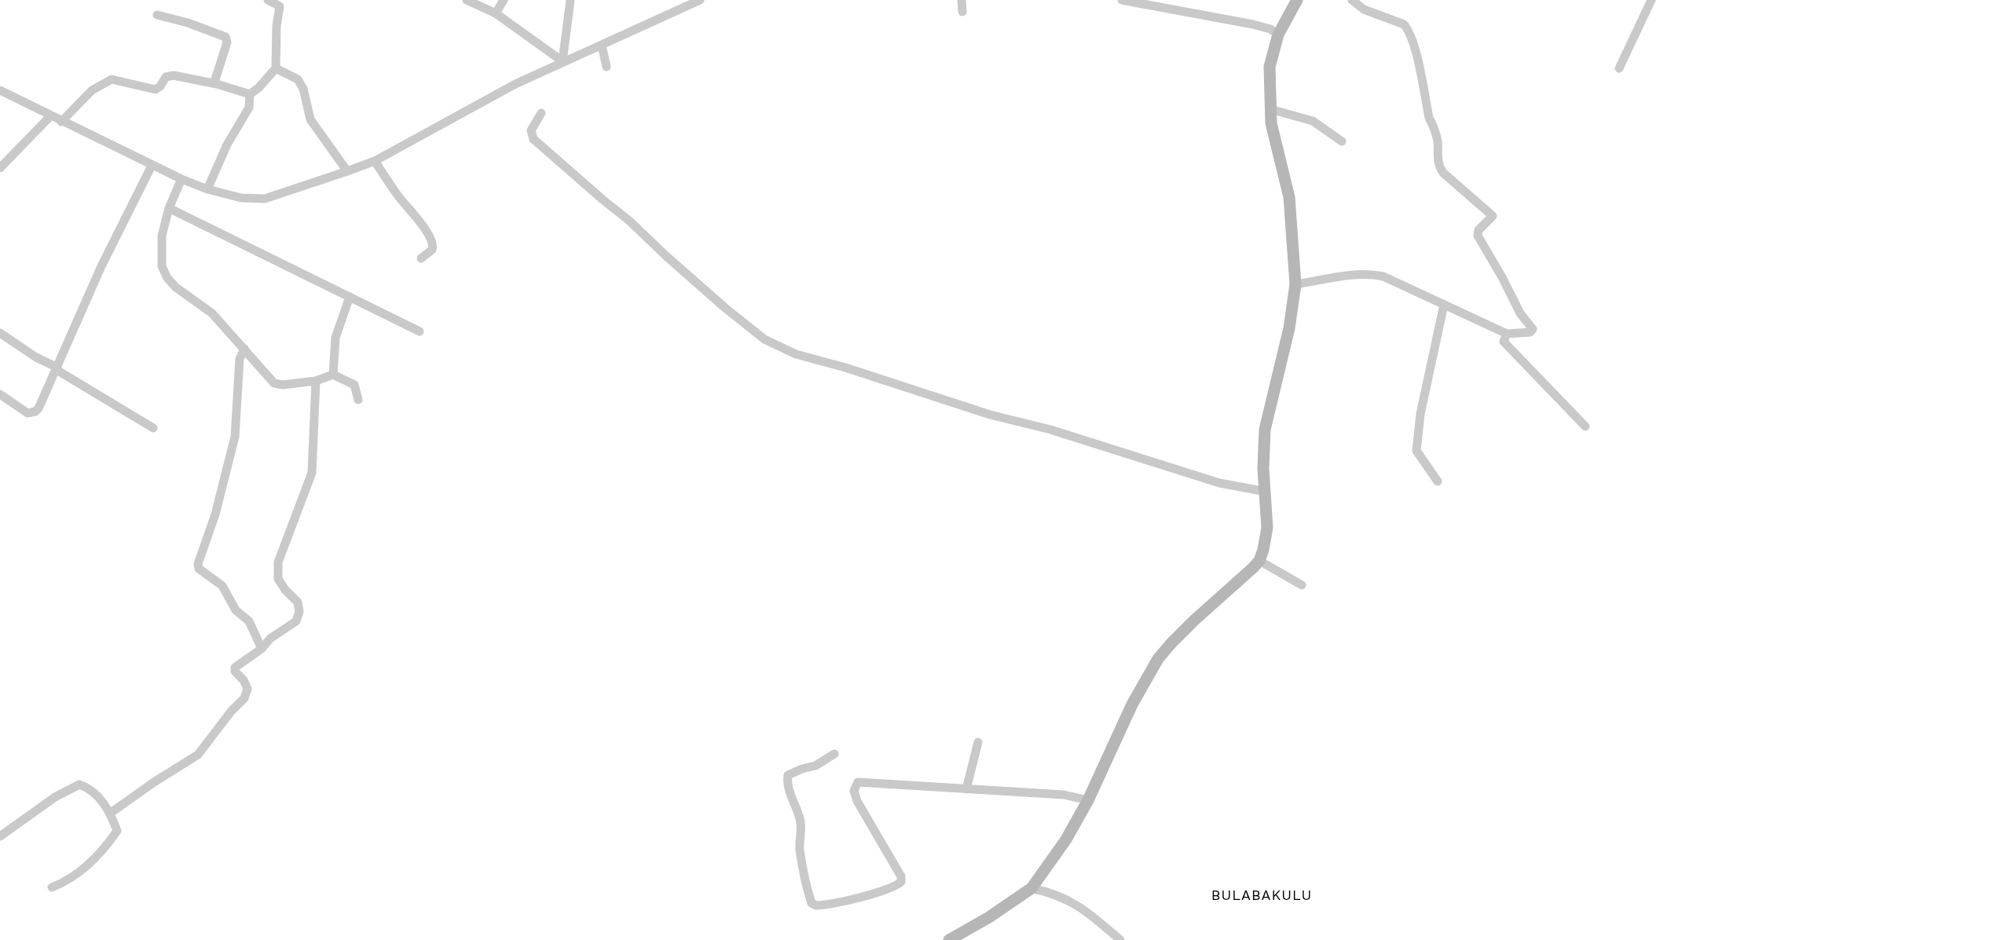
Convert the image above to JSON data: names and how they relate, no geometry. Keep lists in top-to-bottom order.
{
  "districts": ["BULABAKULU"]
}
